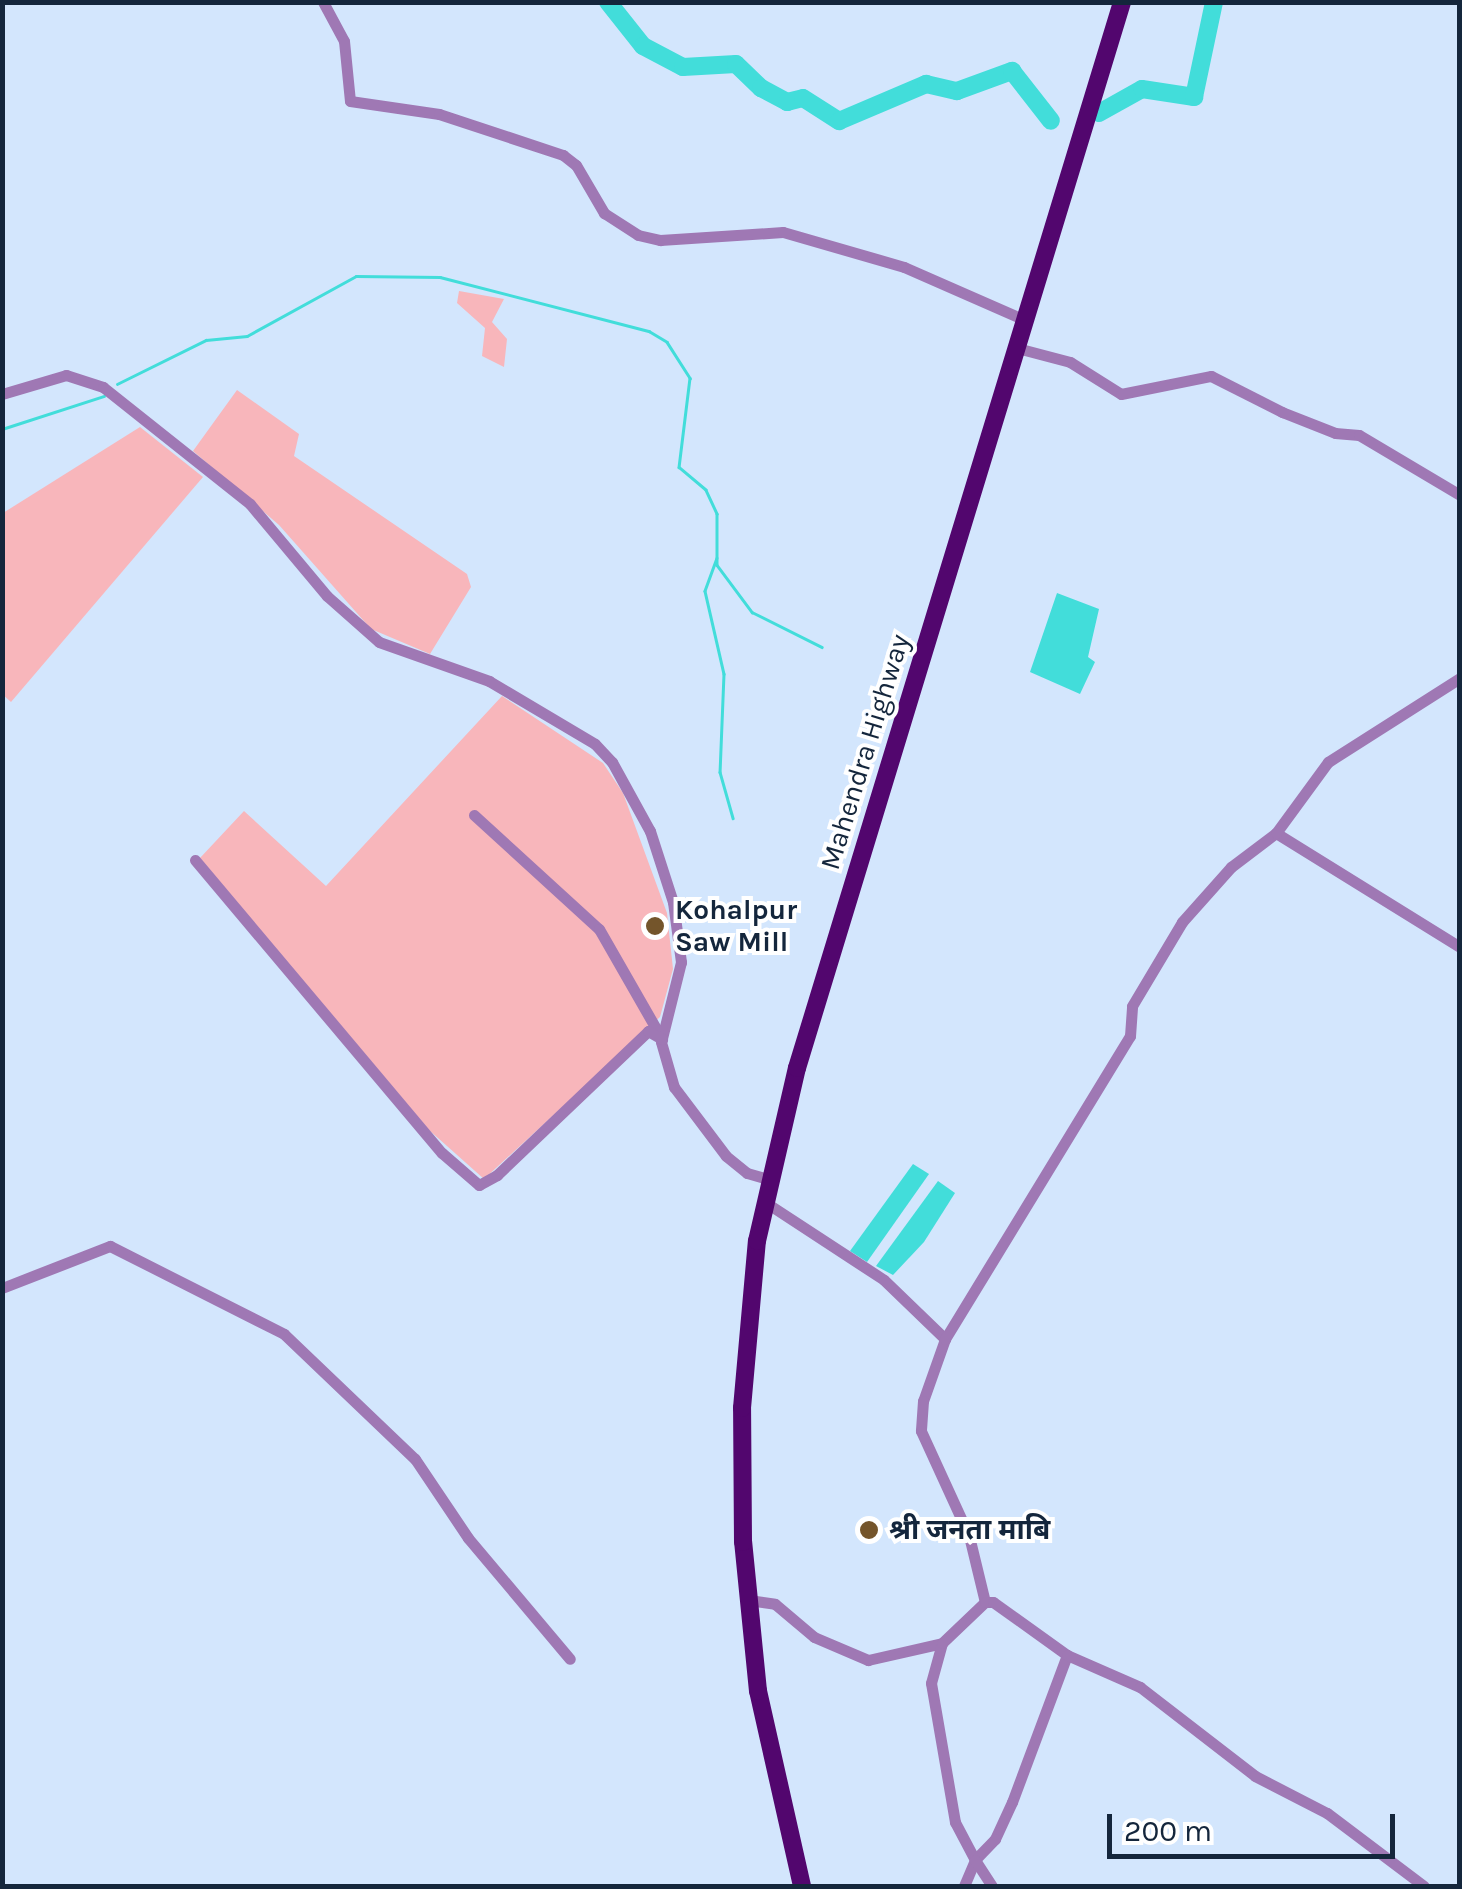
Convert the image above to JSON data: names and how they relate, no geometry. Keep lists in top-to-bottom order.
{
  "streets": {
    "highway": ["Mahendra Highway"]
  },
  "places": ["Kohalpur Saw Mill", "श्री जनता माबि"],
  "scale_bar": "200 m"
}
